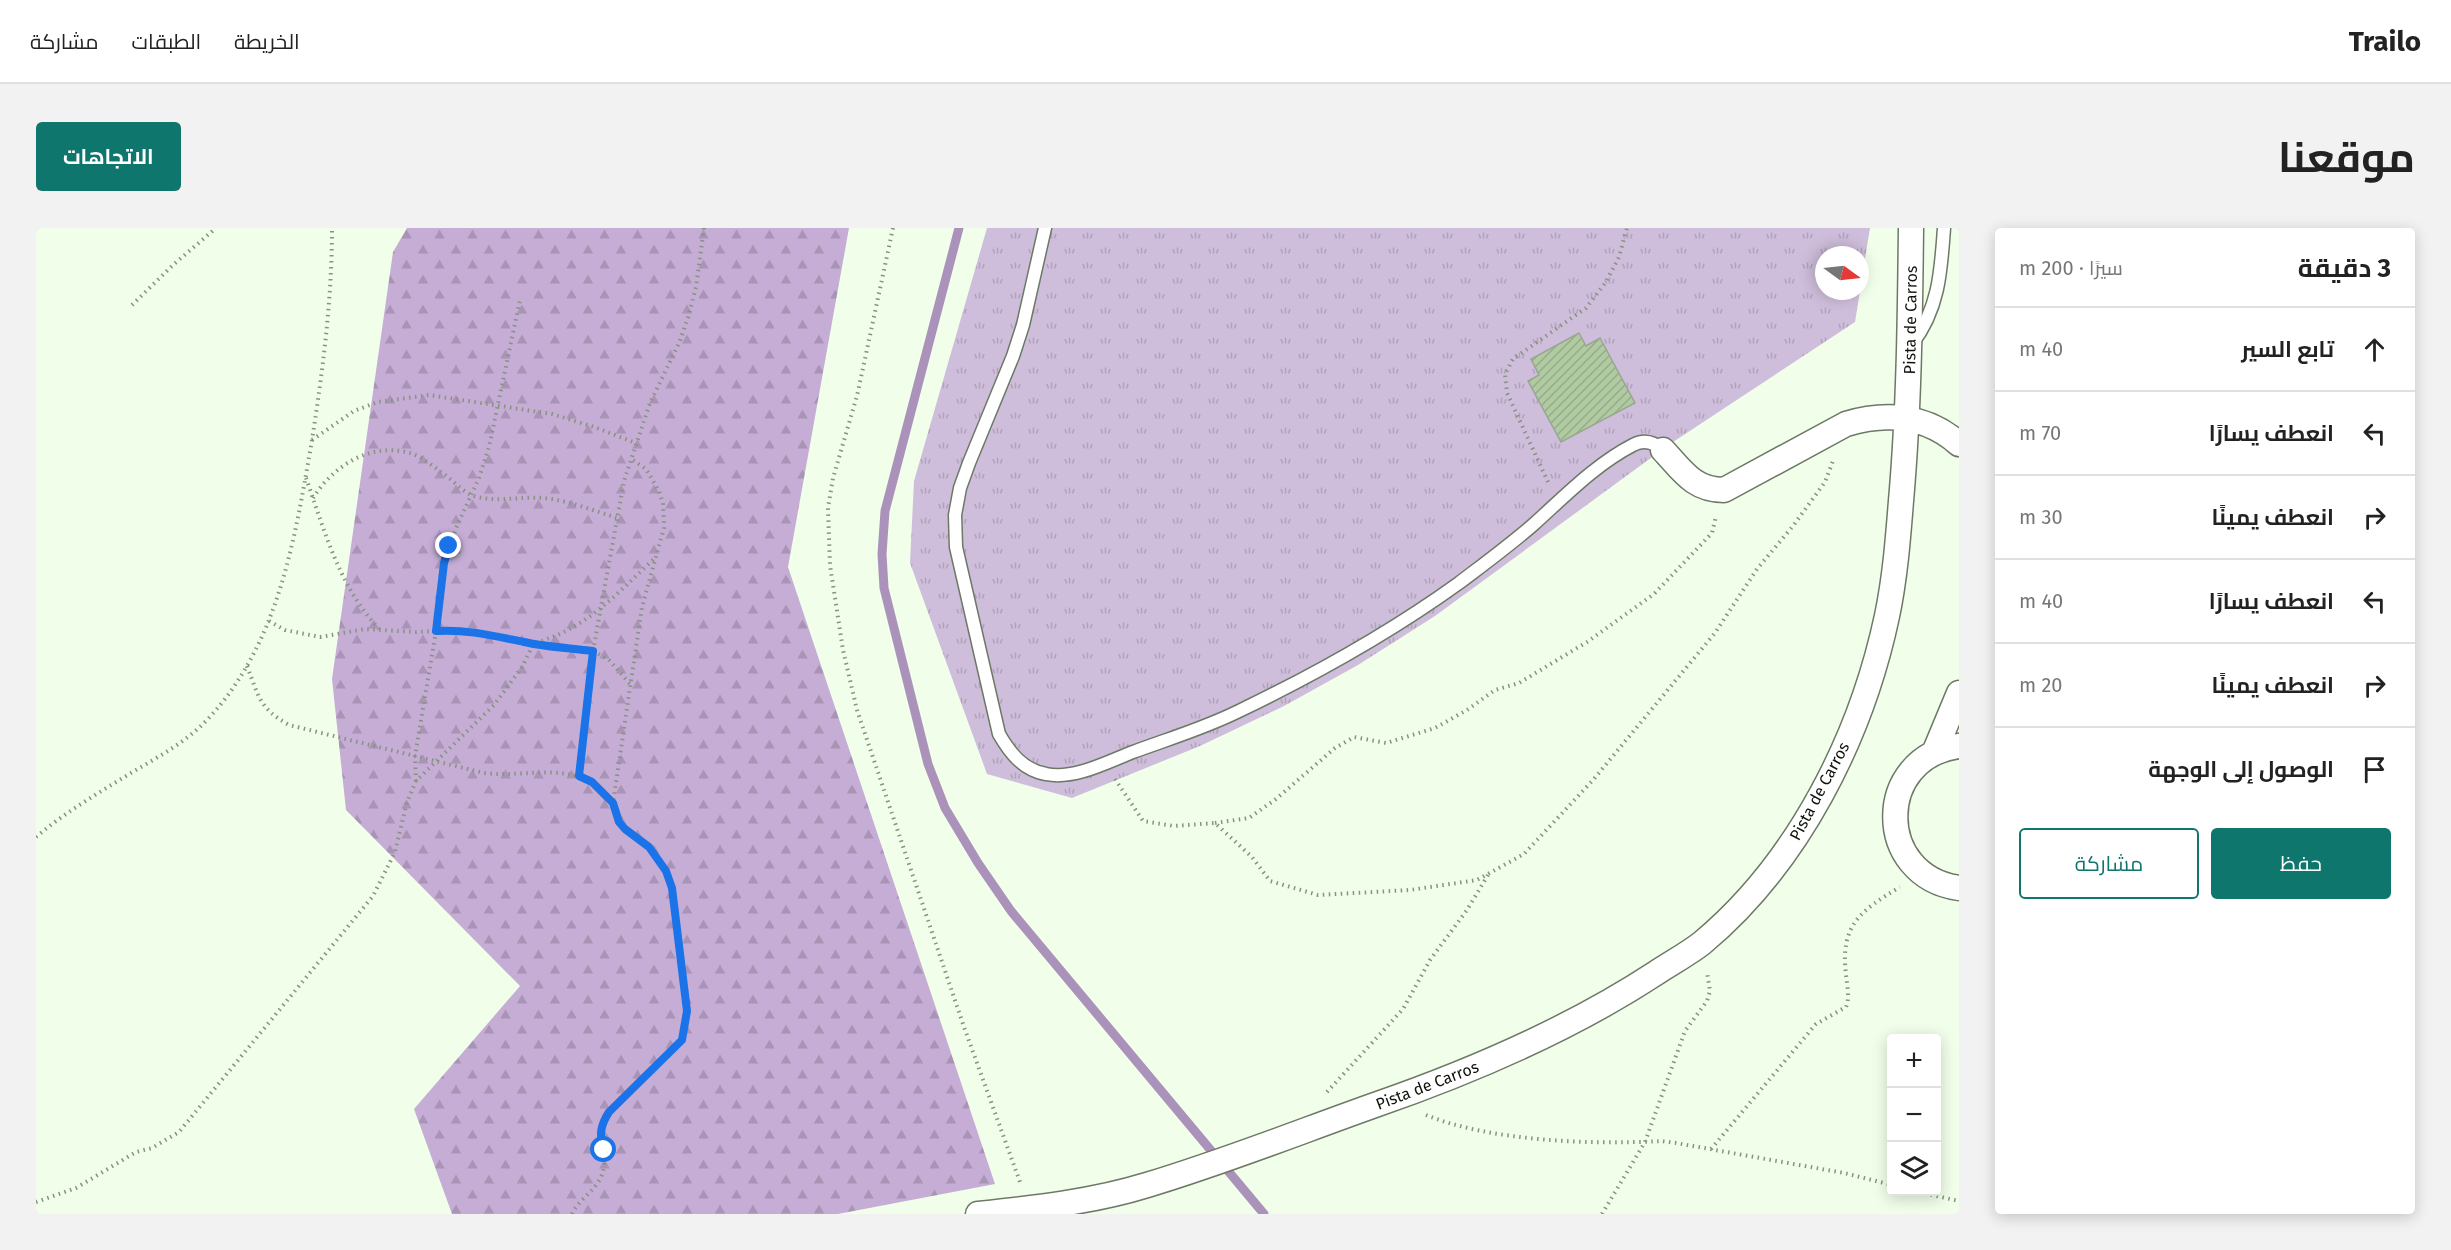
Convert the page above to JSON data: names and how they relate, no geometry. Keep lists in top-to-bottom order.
{
  "streets": {
    "street": ["Pista de Carros"]
  },
  "north": "right",
  "page": {
    "header": "Trailo",
    "nav": ["الخريطة", "الطبقات", "مشاركة"],
    "title": "موقعنا",
    "buttons": [
      "الاتجاهات",
      ["حفظ", "مشاركة"]
    ],
    "heading": ["3 دقيقة", "سيرًا · 200 m"],
    "list": [
      ["تابع السير", "40 m"],
      ["انعطف يسارًا", "70 m"],
      ["انعطف يمينًا", "30 m"],
      ["انعطف يسارًا", "40 m"],
      ["انعطف يمينًا", "20 m"],
      "الوصول إلى الوجهة"
    ],
    "map_buttons": ["+", "−"]
  }
}
